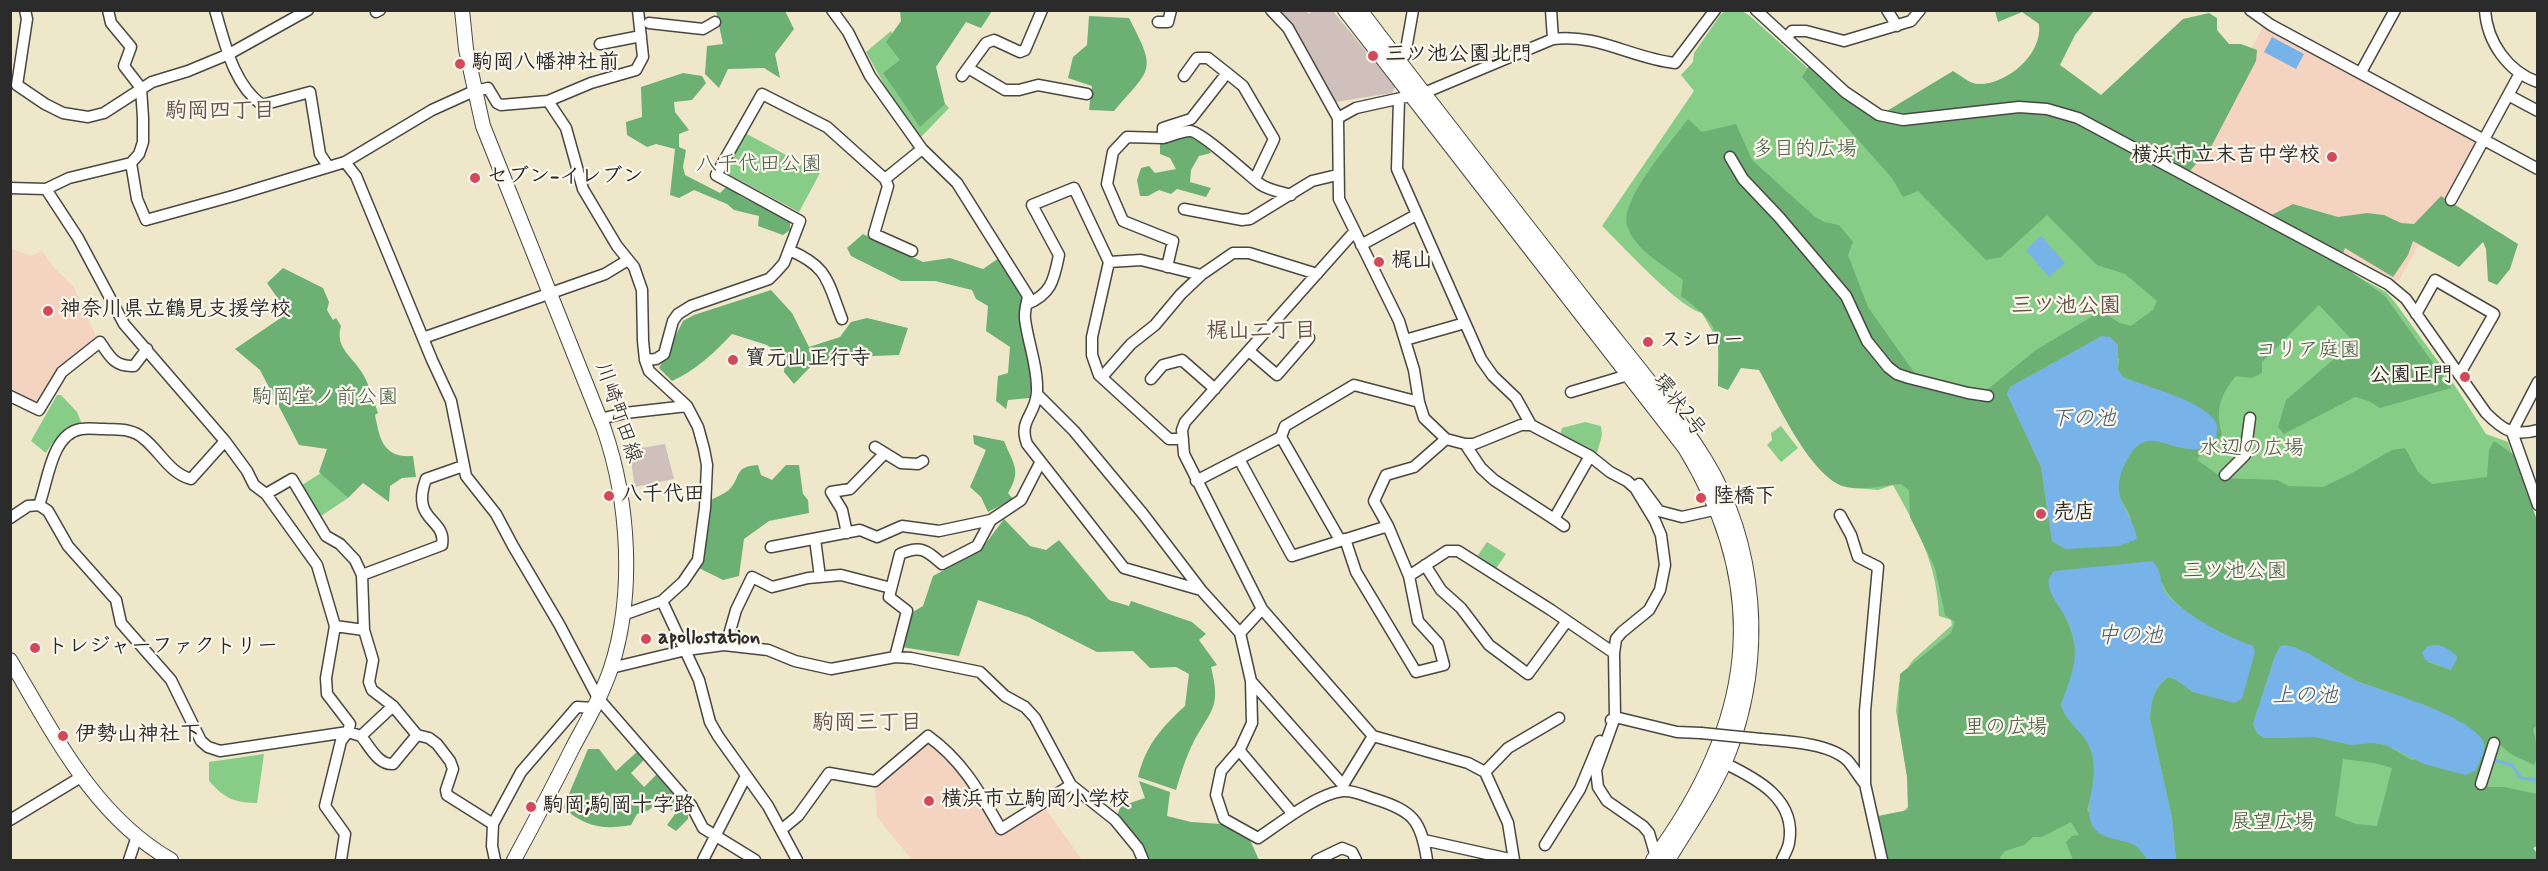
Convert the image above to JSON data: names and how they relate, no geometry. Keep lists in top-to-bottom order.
{
  "streets": {
    "main road": ["環状2号", "川崎町田線"]
  },
  "districts": [
    "駒岡四丁目",
    "三ツ池公園",
    "梶山二丁目",
    "駒岡三丁目"
  ],
  "water": ["下の池", "中の池", "上の池"],
  "parks": [
    "多目的広場",
    "八千代田公園",
    "コリア庭園",
    "駒岡堂ノ前公園",
    "水辺の広場",
    "三ツ池公園",
    "里の広場",
    "展望広場"
  ],
  "places": [
    "三ツ池公園北門",
    "駒岡八幡神社前",
    "横浜市立末吉中学校",
    "セブン-イレブン",
    "梶山",
    "神奈川県立鶴見支援学校",
    "スシロー",
    "寶元山正行寺",
    "公園正門",
    "八千代田",
    "陸橋下",
    "売店",
    "apollostation",
    "トレジャーファクトリー",
    "伊勢山神社下",
    "横浜市立駒岡小学校",
    "駒岡;駒岡十字路"
  ]
}
